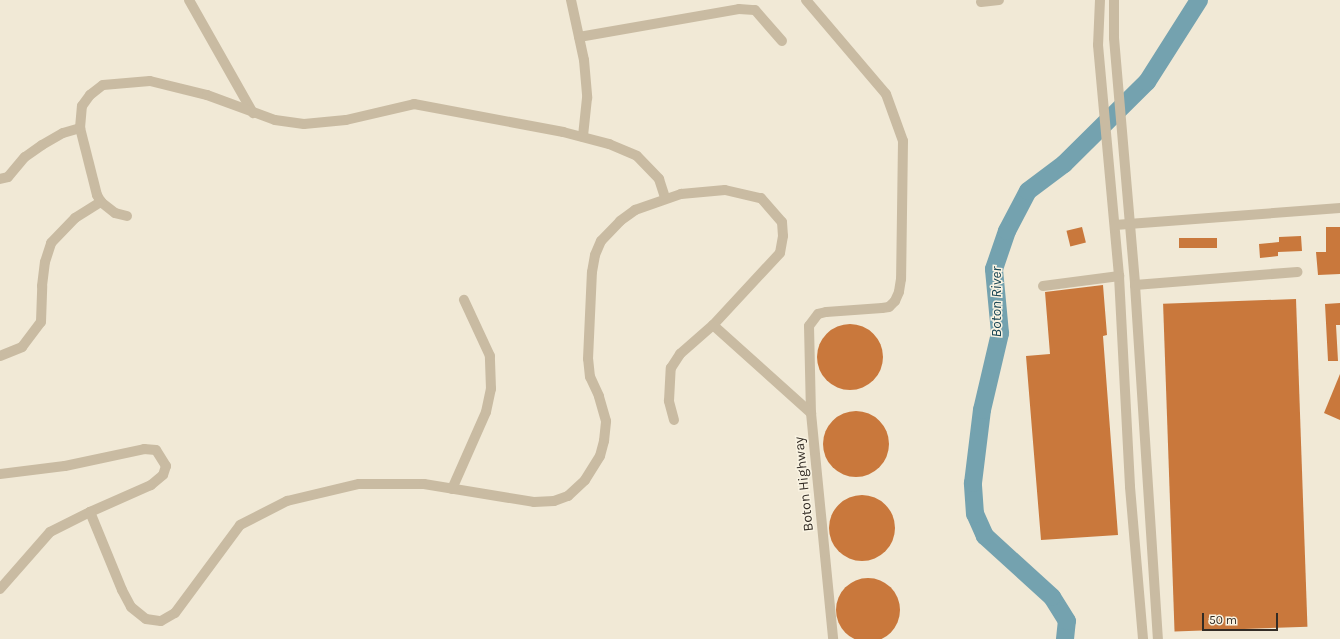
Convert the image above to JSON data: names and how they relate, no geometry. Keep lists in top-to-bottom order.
{
  "streets": {
    "street": ["Boton Highway"]
  },
  "water": ["Boton River"],
  "scale_bar": "50 m"
}
